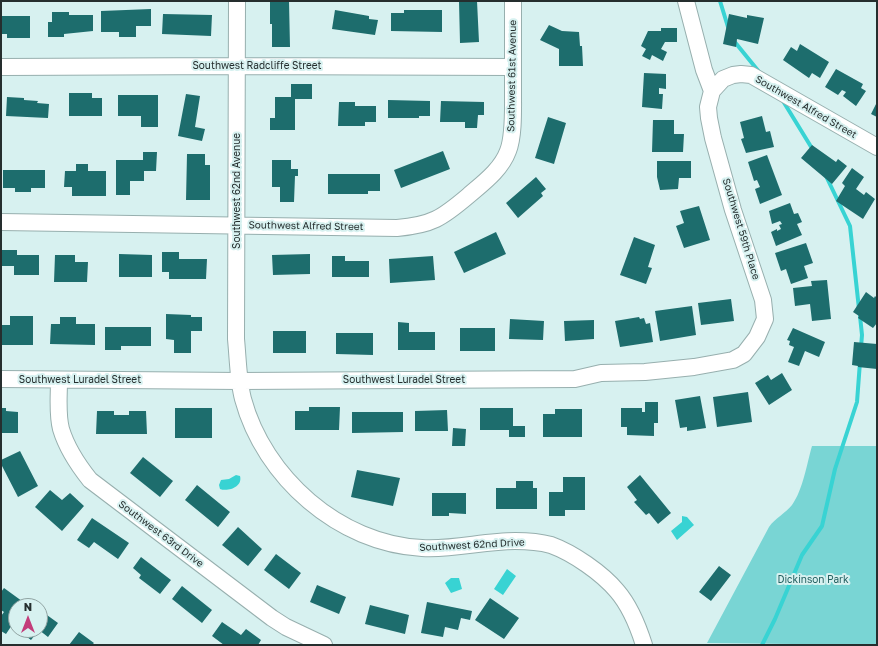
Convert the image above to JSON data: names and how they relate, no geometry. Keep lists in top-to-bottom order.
{
  "streets": {
    "street": [
      "Southwest Radcliffe Street",
      "Southwest 61st Avenue",
      "Southwest Alfred Street",
      "Southwest 62nd Avenue",
      "Southwest 59th Place",
      "Southwest Luradel Street",
      "Southwest 63rd Drive",
      "Southwest 62nd Drive"
    ]
  },
  "crossings": [
    ["Southwest Radcliffe Street", "Southwest 61st Avenue"],
    ["Southwest Radcliffe Street", "Southwest 62nd Avenue"],
    ["Southwest 61st Avenue", "Southwest Alfred Street"],
    ["Southwest Alfred Street", "Southwest 62nd Avenue"],
    ["Southwest Alfred Street", "Southwest 59th Place"],
    ["Southwest 62nd Avenue", "Southwest Luradel Street"],
    ["Southwest 62nd Avenue", "Southwest 62nd Drive"],
    ["Southwest 59th Place", "Southwest Luradel Street"],
    ["Southwest Luradel Street", "Southwest 63rd Drive"],
    ["Southwest Luradel Street", "Southwest 62nd Drive"]
  ],
  "parks": ["Dickinson Park"],
  "north": "top"
}
